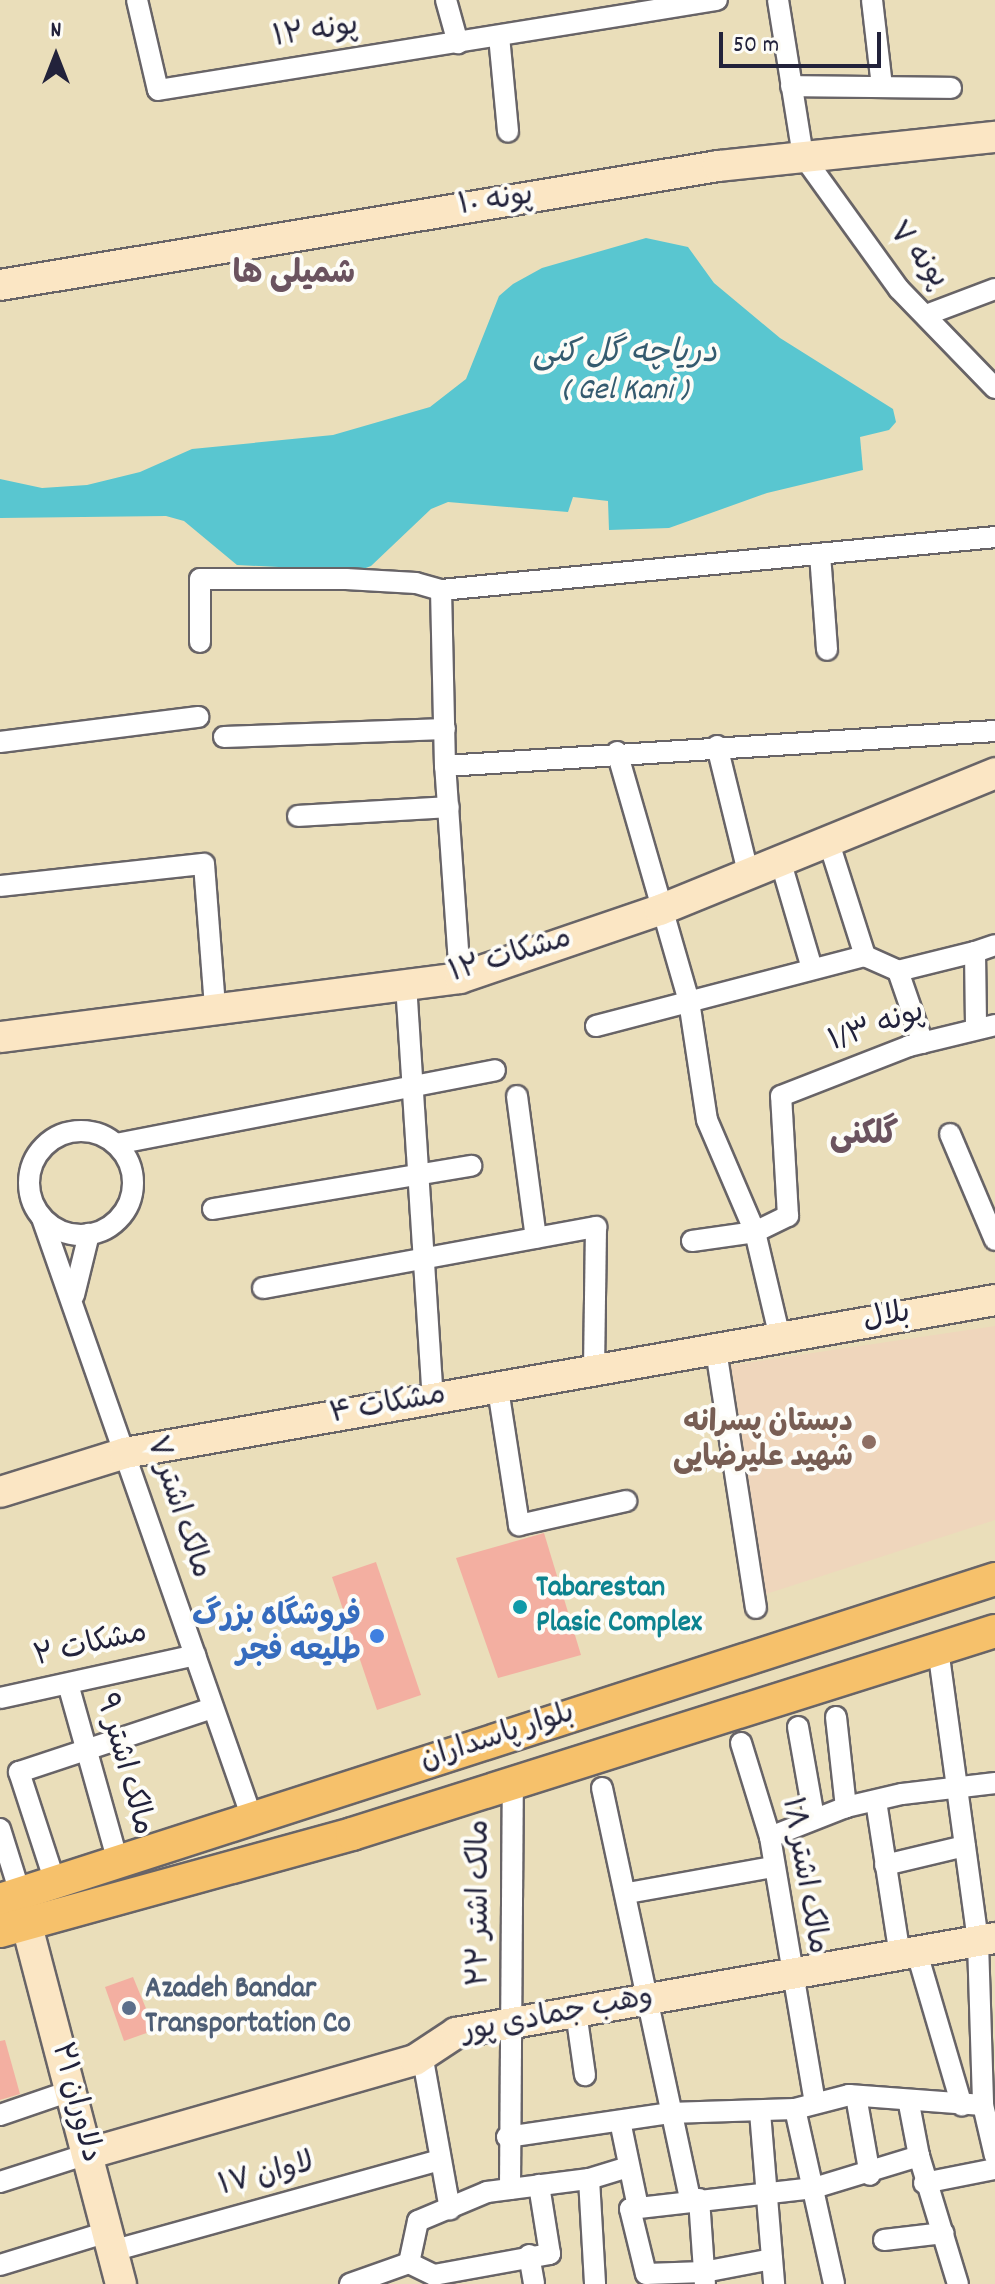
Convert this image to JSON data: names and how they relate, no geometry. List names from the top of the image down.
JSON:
{
  "streets": {
    "main road": ["بلوار پاسداران"],
    "street": [
      "پونه ۱۲",
      "پونه ۱۰",
      "پونه ۷",
      "مشکات ۱۲",
      "پونه ۱/۳",
      "بلال",
      "مشکات ۴",
      "مالک اشتر ۷",
      "مشکات ۲",
      "مالک اشتر ۹",
      "مالک اشتر ۱۸",
      "مالک اشتر ۲۲",
      "وهب جمادی پور",
      "دلاوران ۲۱",
      "لاوان ۱۷"
    ]
  },
  "crossings": [
    ["پونه ۱۰", "پونه ۷"],
    ["بلال", "مشکات ۴"],
    ["مشکات ۴", "مالک اشتر ۷"],
    ["مالک اشتر ۷", "مشکات ۲"],
    ["مالک اشتر ۷", "بلوار پاسداران"],
    ["مشکات ۲", "مالک اشتر ۹"],
    ["بلوار پاسداران", "مالک اشتر ۹"],
    ["بلوار پاسداران", "مالک اشتر ۲۲"],
    ["بلوار پاسداران", "دلاوران ۲۱"],
    ["مالک اشتر ۱۸", "وهب جمادی پور"],
    ["مالک اشتر ۲۲", "وهب جمادی پور"],
    ["وهب جمادی پور", "دلاوران ۲۱"],
    ["دلاوران ۲۱", "لاوان ۱۷"]
  ],
  "districts": ["شمیلی ها", "گلکنی"],
  "water": ["دریاچه گل کنی ( Gel Kani )"],
  "places": [
    "دبستان پسرانه شهید علیرضایی",
    "Tabarestan Plasic Complex",
    "فروشگاه بزرگ طلیعه فجر",
    "Azadeh Bandar Transportation Co"
  ],
  "scale_bar": "50 m",
  "north": "top"
}
